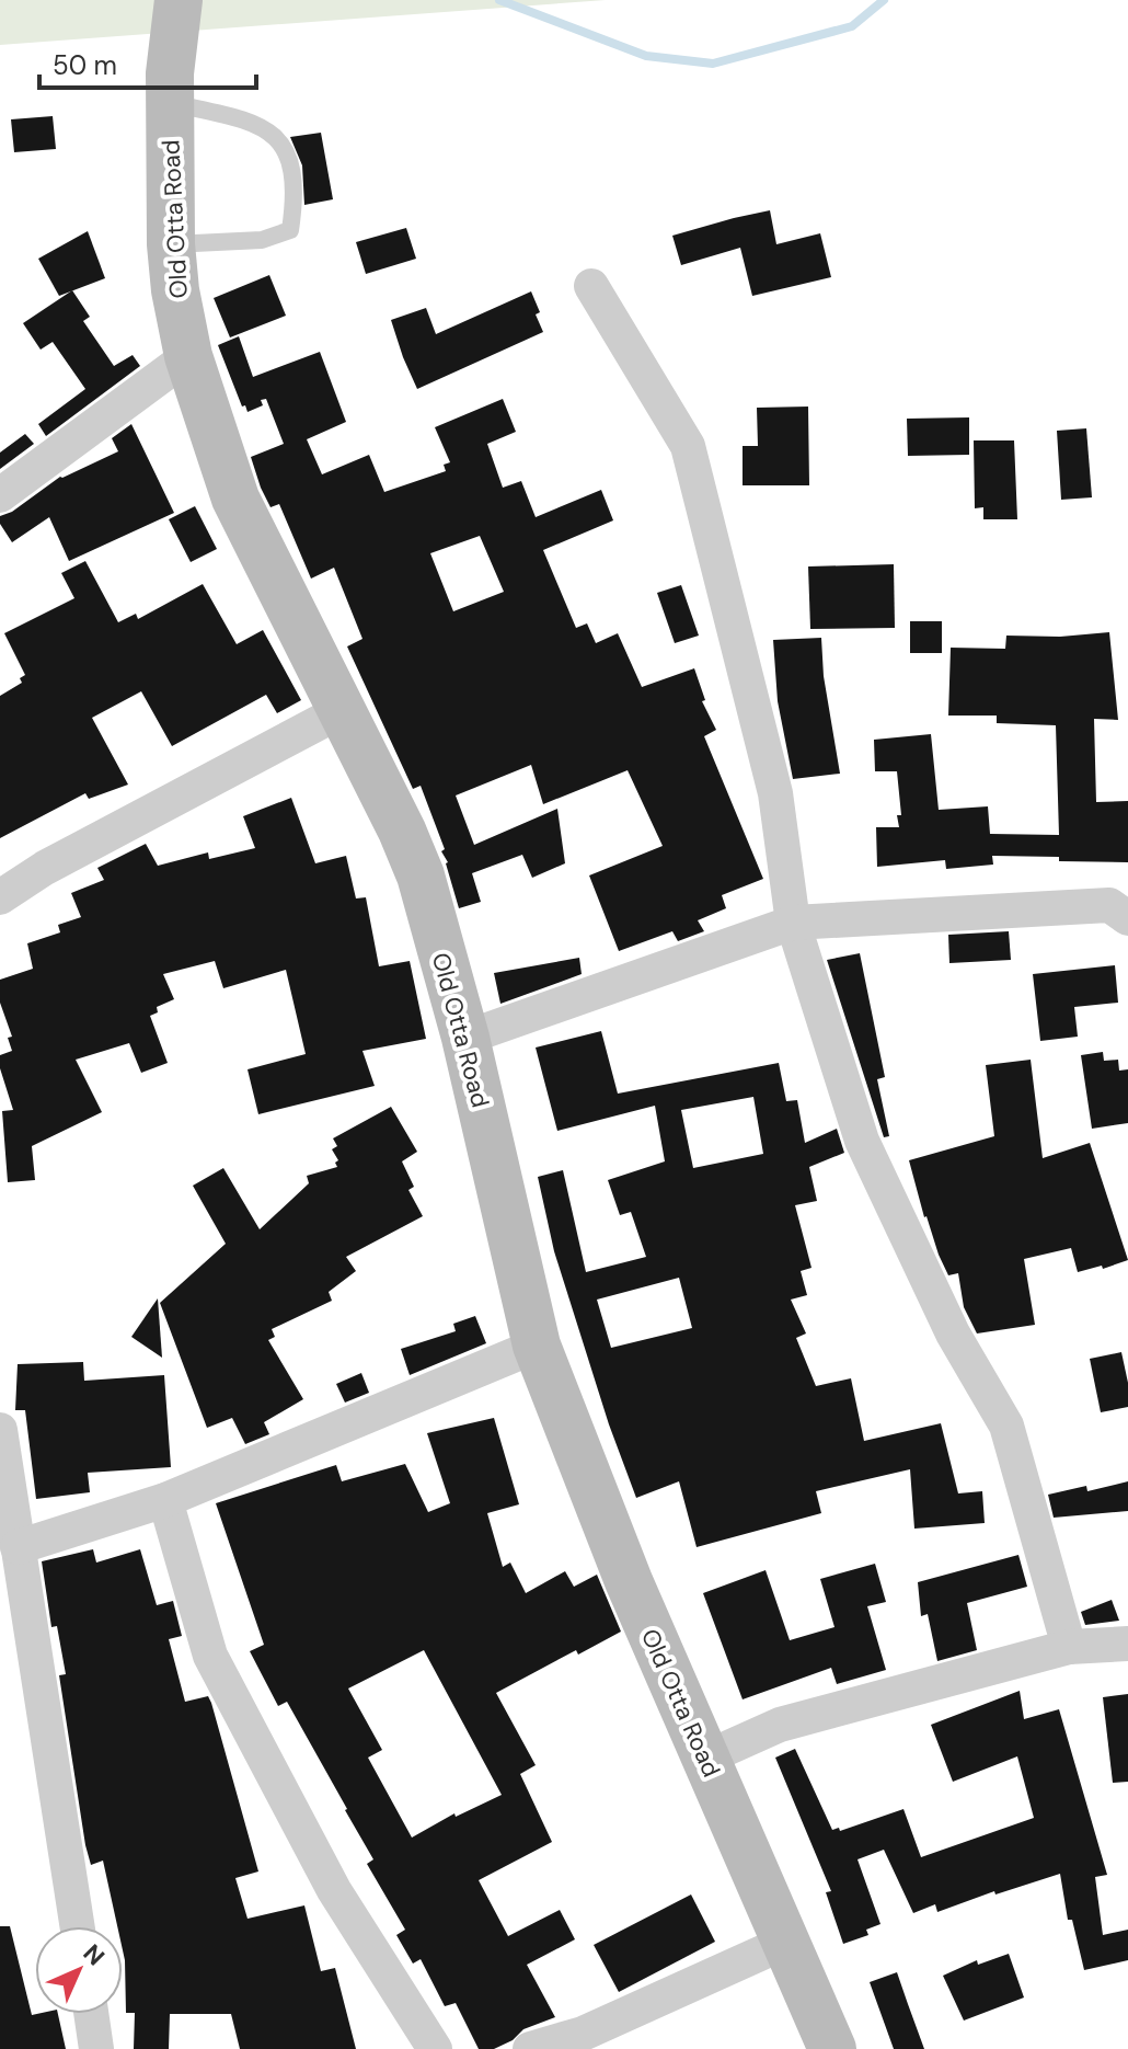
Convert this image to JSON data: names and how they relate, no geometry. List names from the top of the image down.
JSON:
{
  "streets": {
    "street": ["Old Otta Road"]
  },
  "scale_bar": "50 m",
  "north": "top right"
}
